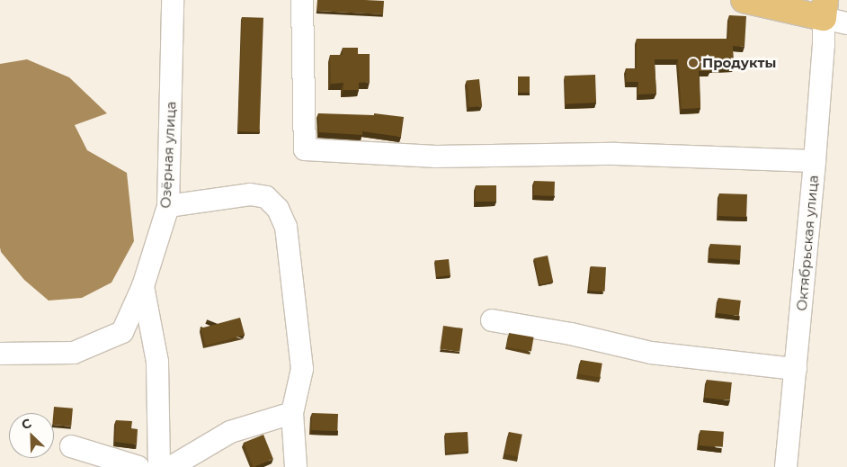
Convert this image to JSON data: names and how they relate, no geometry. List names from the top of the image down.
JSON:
{
  "streets": {
    "street": ["Озёрная улица", "Октябрьская улица"]
  },
  "places": ["Продукты"],
  "north": "top left"
}
